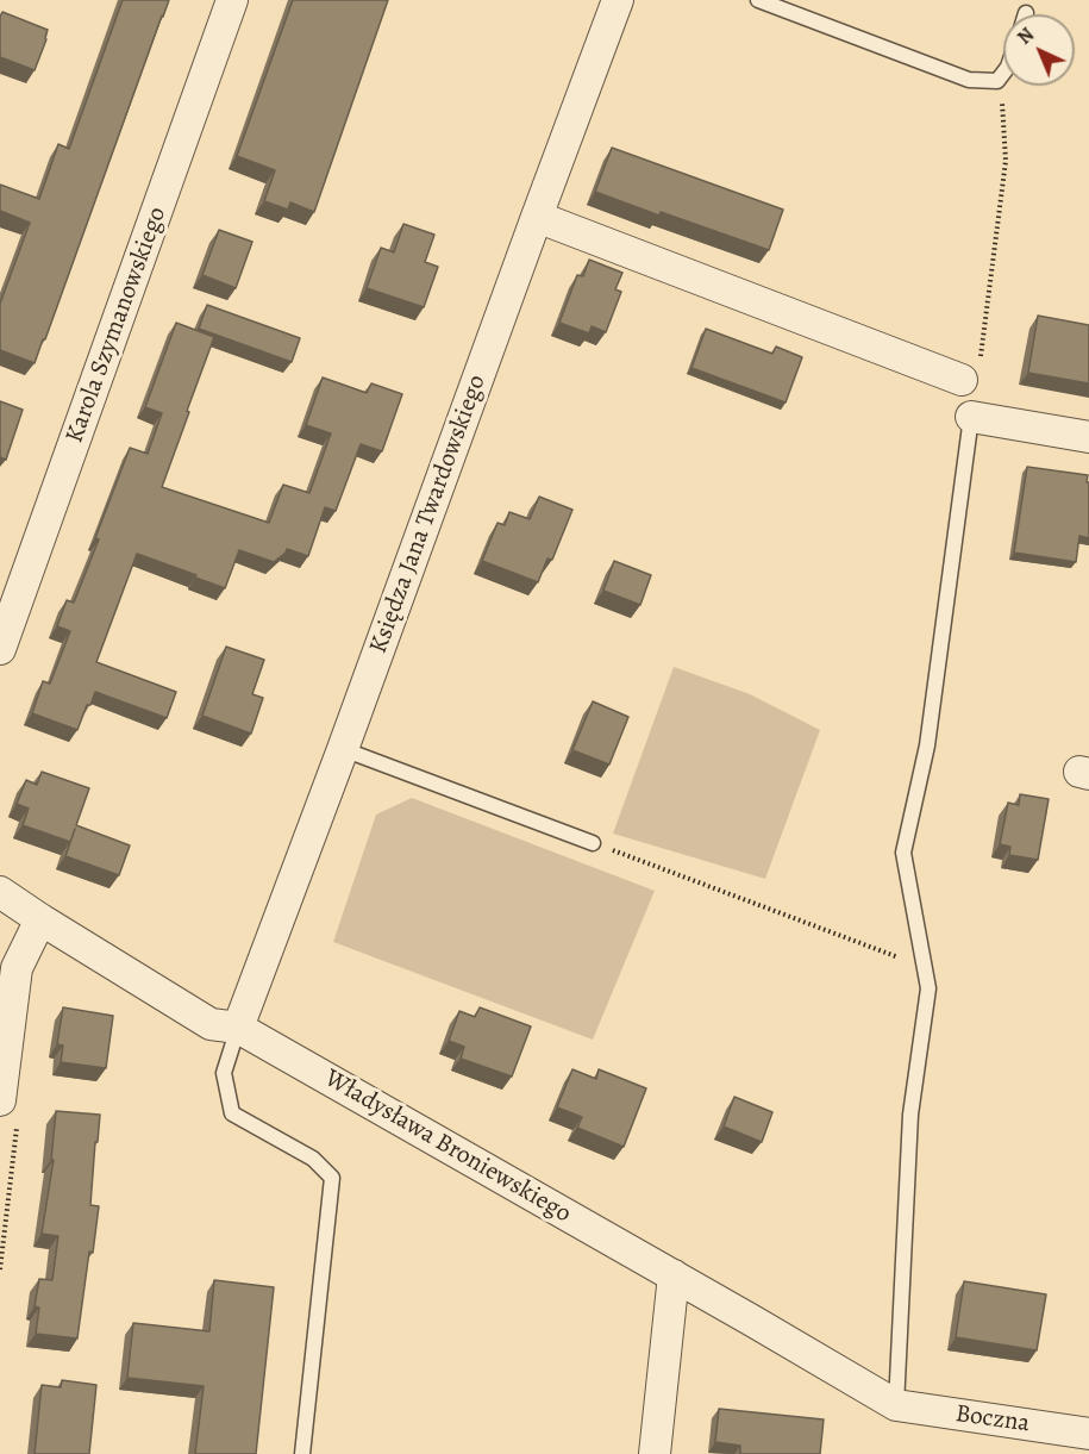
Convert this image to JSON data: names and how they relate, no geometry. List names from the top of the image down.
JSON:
{
  "streets": {
    "street": [
      "Karola Szymanowskiego",
      "Księdza Jana Twardowskiego",
      "Władysława Broniewskiego",
      "Boczna"
    ]
  },
  "crossings": [
    ["Księdza Jana Twardowskiego", "Władysława Broniewskiego"],
    ["Władysława Broniewskiego", "Boczna"]
  ],
  "north": "top left"
}
